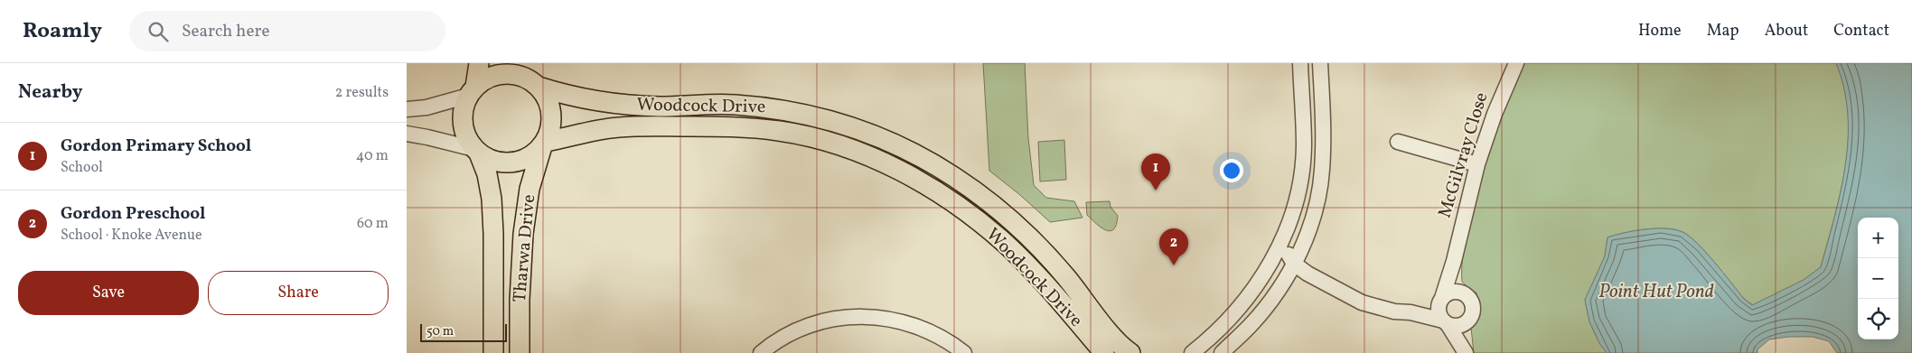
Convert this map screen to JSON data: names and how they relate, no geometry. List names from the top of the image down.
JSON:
{
  "streets": {
    "main road": ["Woodcock Drive", "Tharwa Drive"],
    "street": ["McGilvray Close"]
  },
  "crossings": [
    ["Woodcock Drive", "Tharwa Drive"]
  ],
  "water": ["Point Hut Pond"],
  "scale_bar": "50 m",
  "page": {
    "header": "Roamly",
    "search": "Search here",
    "nav": [
      "Home",
      "Map",
      "About",
      "Contact"
    ],
    "heading": ["Nearby", "2 results"],
    "list": [
      {
        "mark": "1",
        "name": "Gordon Primary School",
        "note": "School",
        "value": "40 m"
      },
      {
        "mark": "2",
        "name": "Gordon Preschool",
        "note": "School · Knoke Avenue",
        "value": "60 m"
      }
    ],
    "pins": ["1", "2"],
    "map_buttons": ["+", "−"],
    "buttons": ["Save", "Share"],
    "scale": "50 m"
  }
}
